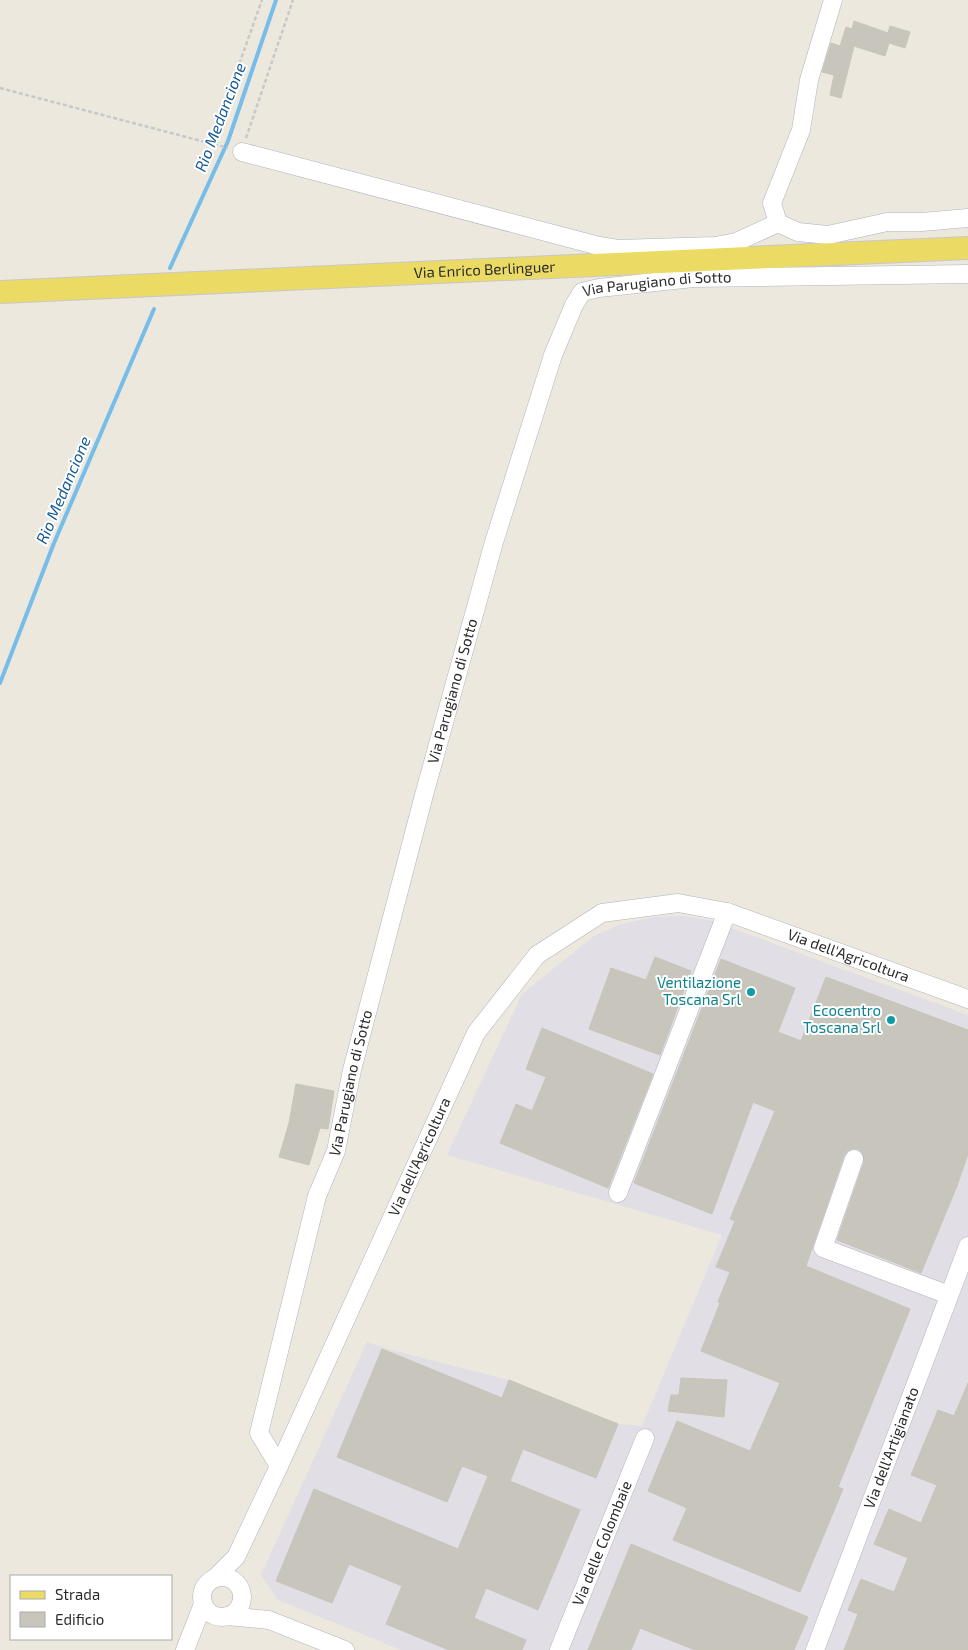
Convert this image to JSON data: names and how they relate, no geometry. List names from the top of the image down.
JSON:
{
  "streets": {
    "main road": ["Via Enrico Berlinguer"],
    "street": [
      "Via Parugiano di Sotto",
      "Via dell'Agricoltura",
      "Via dell'Artigianato",
      "Via delle Colombaie"
    ]
  },
  "crossings": [
    ["Via Parugiano di Sotto", "Via dell'Agricoltura"]
  ],
  "water": ["Rio Medancione"],
  "places": ["Ventilazione Toscana Srl", "Ecocentro Toscana Srl"],
  "legend": ["Strada", "Edificio"]
}
